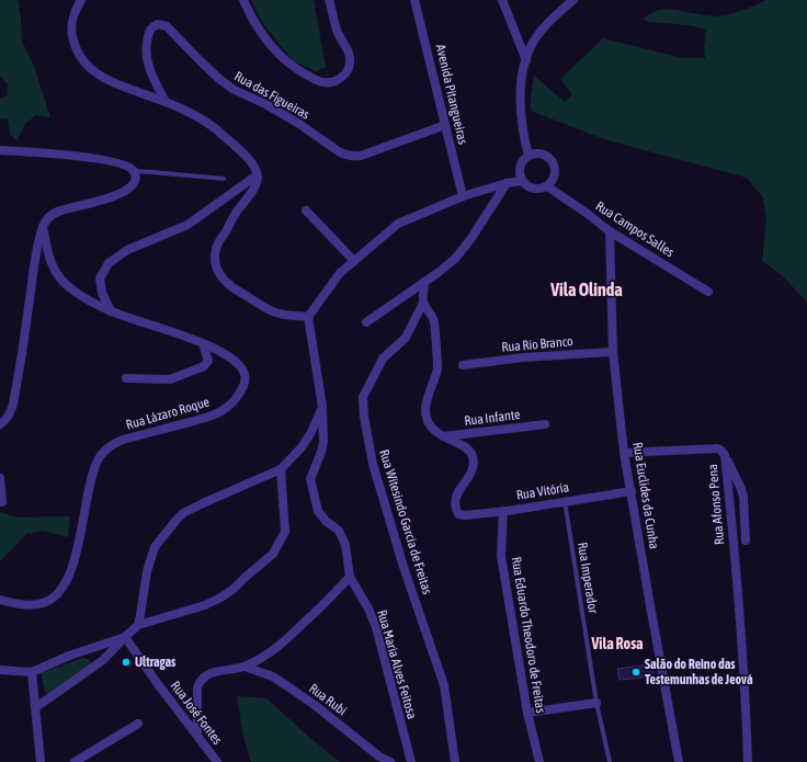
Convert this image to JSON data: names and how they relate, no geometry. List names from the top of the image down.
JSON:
{
  "streets": {
    "street": [
      "Avenida Pitangueiras",
      "Rua das Figueiras",
      "Rua Campos Salles",
      "Rua Rio Branco",
      "Rua Lázaro Roque",
      "Rua Infante",
      "Rua Vitória",
      "Rua Euclides da Cunha",
      "Rua Afonso Pena",
      "Rua Witesindo Garcia de Freitas",
      "Rua Eduardo Theodoro de Freitas",
      "Rua Maria Alves Feitosa",
      "Rua Rubi",
      "Rua José Fontes"
    ],
    "lane": ["Rua Imperador"]
  },
  "crossings": [
    ["Avenida Pitangueiras", "Rua das Figueiras"],
    ["Rua Campos Salles", "Rua Euclides da Cunha"],
    ["Rua Rio Branco", "Rua Euclides da Cunha"],
    ["Rua Infante", "Rua Vitória"],
    ["Rua Vitória", "Rua Euclides da Cunha"],
    ["Rua Vitória", "Rua Imperador"],
    ["Rua Vitória", "Rua Eduardo Theodoro de Freitas"],
    ["Rua Euclides da Cunha", "Rua Afonso Pena"]
  ],
  "districts": ["Vila Olinda", "Vila Rosa"],
  "places": ["Ultragas", "Salão do Reino das Testemunhas de Jeová"]
}
